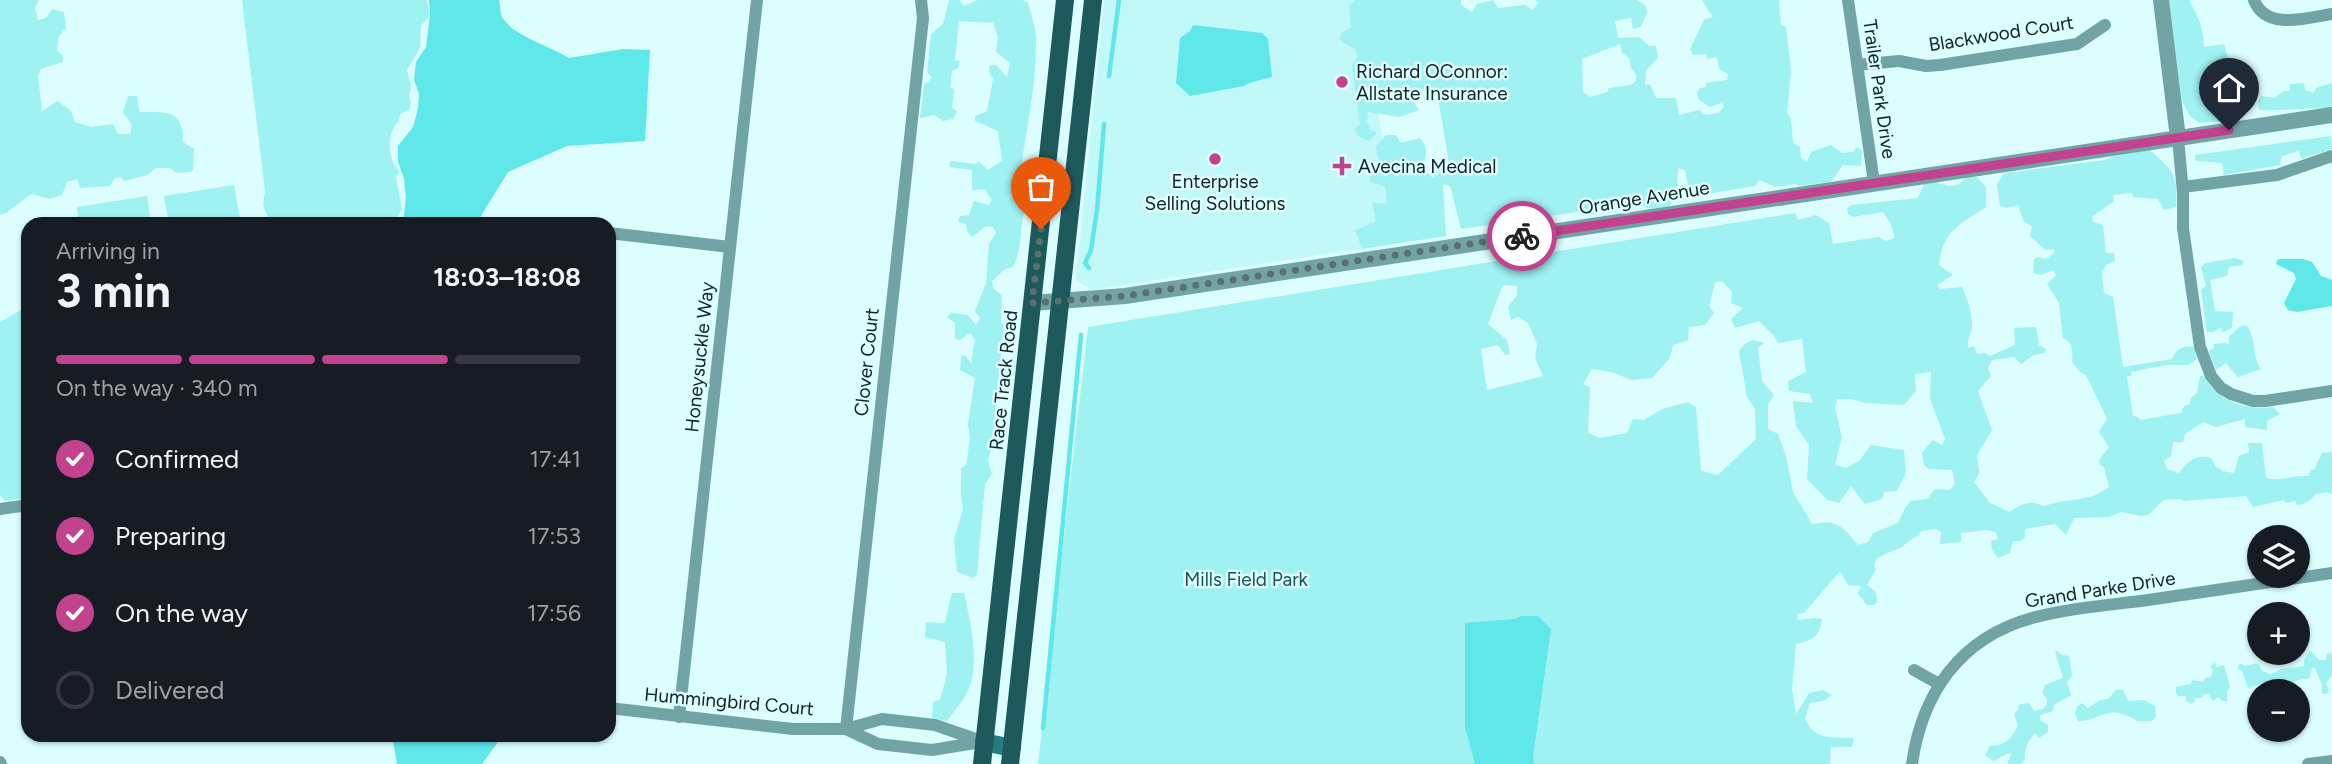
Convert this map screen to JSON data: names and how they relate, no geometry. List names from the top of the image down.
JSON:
{
  "streets": {
    "main road": ["Race Track Road"],
    "street": [
      "Blackwood Court",
      "Trailer Park Drive",
      "Orange Avenue",
      "Honeysuckle Way",
      "Clover Court",
      "Grand Parke Drive",
      "Hummingbird Court"
    ]
  },
  "crossings": [
    ["Blackwood Court", "Trailer Park Drive"],
    ["Trailer Park Drive", "Orange Avenue"],
    ["Orange Avenue", "Race Track Road"],
    ["Honeysuckle Way", "Hummingbird Court"],
    ["Clover Court", "Hummingbird Court"],
    ["Race Track Road", "Hummingbird Court"]
  ],
  "parks": ["Mills Field Park"],
  "places": {
    "other": ["Richard OConnor: Allstate Insurance", "Enterprise Selling Solutions"],
    "health": ["Avecina Medical"]
  },
  "page": {
    "heading": ["3 min", "Arriving in", "18:03–18:08"],
    "bar": "On the way · 340 m",
    "list": [
      ["Confirmed", "17:41"],
      ["Preparing", "17:53"],
      ["On the way", "17:56"],
      "Delivered"
    ],
    "map_buttons": ["+", "−"]
  }
}
